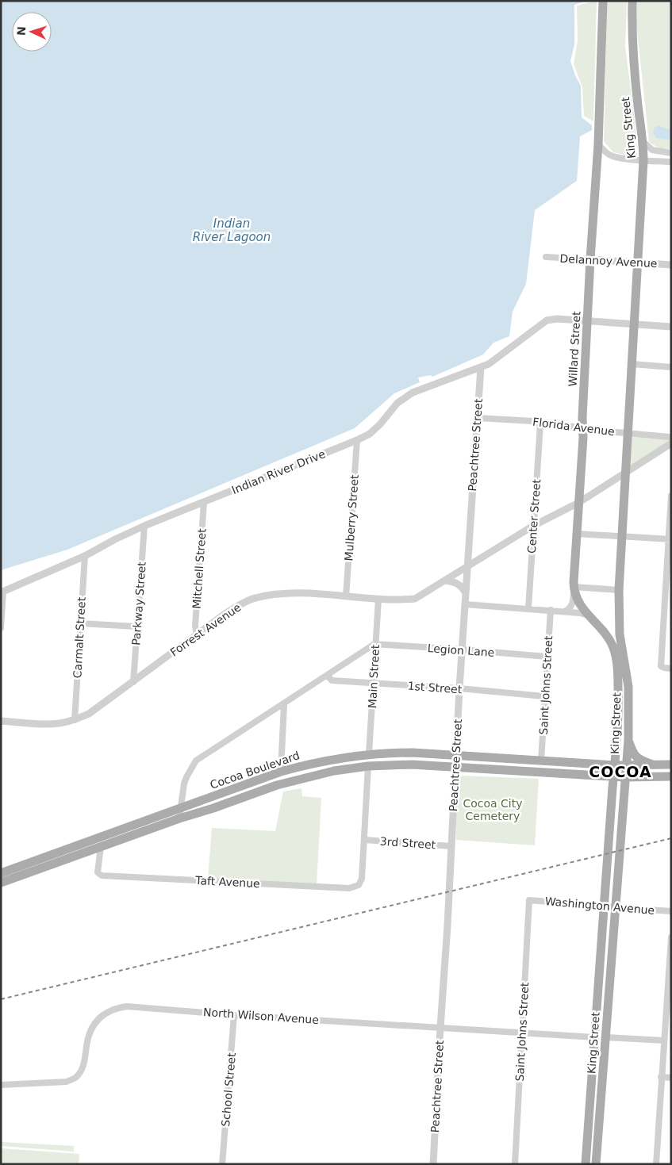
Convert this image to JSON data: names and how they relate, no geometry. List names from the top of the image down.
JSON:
{
  "streets": {
    "main road": ["King Street", "Willard Street", "Cocoa Boulevard"],
    "street": [
      "Delannoy Avenue",
      "Florida Avenue",
      "Peachtree Street",
      "Indian River Drive",
      "Center Street",
      "Mulberry Street",
      "Mitchell Street",
      "Parkway Street",
      "Forrest Avenue",
      "Carmalt Street",
      "Legion Lane",
      "Main Street",
      "Saint Johns Street",
      "1st Street",
      "3rd Street",
      "Taft Avenue",
      "Washington Avenue",
      "North Wilson Avenue",
      "School Street"
    ]
  },
  "crossings": [
    ["King Street", "Delannoy Avenue"],
    ["King Street", "Willard Street"],
    ["King Street", "Florida Avenue"],
    ["King Street", "Indian River Drive"],
    ["King Street", "Forrest Avenue"],
    ["King Street", "Cocoa Boulevard"],
    ["King Street", "Washington Avenue"],
    ["King Street", "North Wilson Avenue"],
    ["Delannoy Avenue", "Willard Street"],
    ["Willard Street", "Florida Avenue"],
    ["Willard Street", "Indian River Drive"],
    ["Willard Street", "Forrest Avenue"],
    ["Florida Avenue", "Peachtree Street"],
    ["Florida Avenue", "Center Street"],
    ["Florida Avenue", "Forrest Avenue"],
    ["Peachtree Street", "Indian River Drive"],
    ["Peachtree Street", "Forrest Avenue"],
    ["Peachtree Street", "Legion Lane"],
    ["Peachtree Street", "1st Street"],
    ["Peachtree Street", "Cocoa Boulevard"],
    ["Peachtree Street", "3rd Street"],
    ["Peachtree Street", "North Wilson Avenue"],
    ["Indian River Drive", "Mulberry Street"],
    ["Indian River Drive", "Mitchell Street"],
    ["Indian River Drive", "Parkway Street"],
    ["Indian River Drive", "Carmalt Street"],
    ["Center Street", "Forrest Avenue"],
    ["Mulberry Street", "Forrest Avenue"],
    ["Mitchell Street", "Forrest Avenue"],
    ["Parkway Street", "Forrest Avenue"],
    ["Forrest Avenue", "Carmalt Street"],
    ["Forrest Avenue", "Main Street"],
    ["Legion Lane", "Main Street"],
    ["Legion Lane", "Saint Johns Street"],
    ["Main Street", "1st Street"],
    ["Main Street", "Cocoa Boulevard"],
    ["Saint Johns Street", "1st Street"],
    ["Saint Johns Street", "Cocoa Boulevard"],
    ["Saint Johns Street", "Washington Avenue"],
    ["Saint Johns Street", "North Wilson Avenue"],
    ["Cocoa Boulevard", "Taft Avenue"],
    ["3rd Street", "Taft Avenue"],
    ["North Wilson Avenue", "School Street"]
  ],
  "districts": ["COCOA"],
  "water": ["Indian River Lagoon"],
  "parks": ["Cocoa City Cemetery"],
  "north": "left"
}
